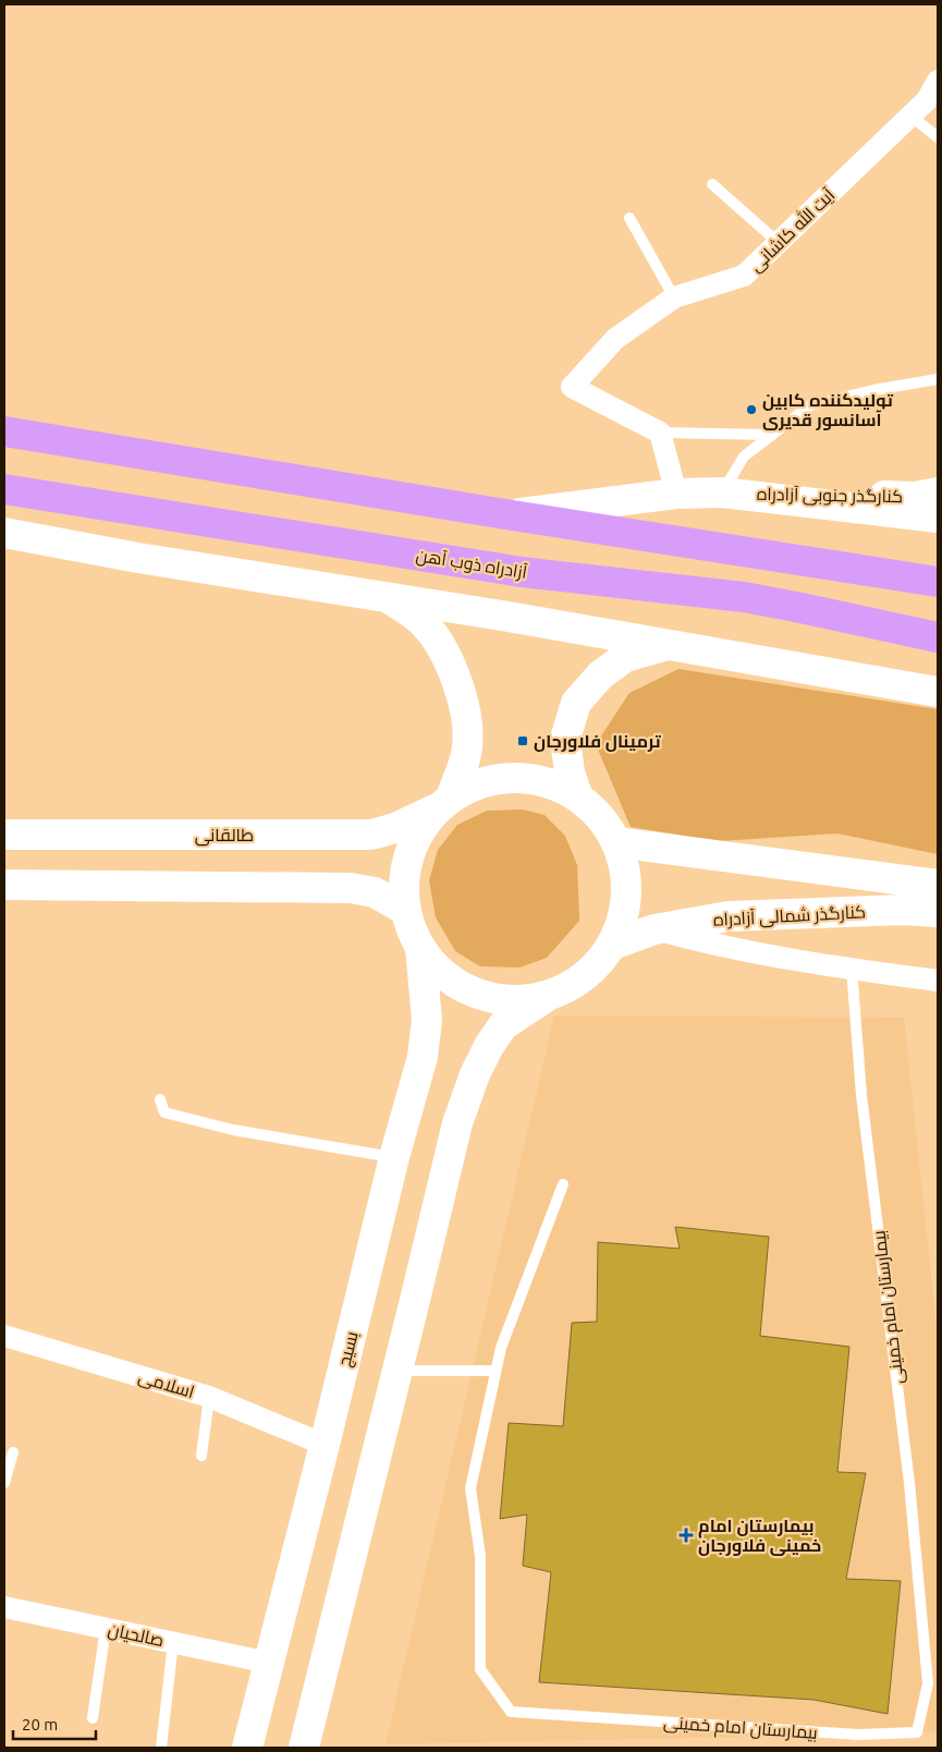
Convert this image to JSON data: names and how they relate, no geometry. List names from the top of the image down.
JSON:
{
  "streets": {
    "highway": ["آزادراه ذوب آهن"],
    "main road": [
      "کنارگذر جنوبی آزادراه",
      "طالقانی",
      "کنارگذر شمالی آزادراه",
      "بسیج"
    ],
    "street": ["آیت الله کاشانی", "اسلامی", "صالحیان"],
    "lane": ["بیمارستان امام خمینی"]
  },
  "crossings": [
    ["بسیج", "اسلامی"],
    ["بسیج", "صالحیان"]
  ],
  "places": {
    "other": ["تولیدکننده کابین آسانسور قدیری"],
    "transit": ["ترمینال فلاورجان"],
    "health": ["بیمارستان امام خمینی فلاورجان"]
  },
  "scale_bar": "20 m"
}
